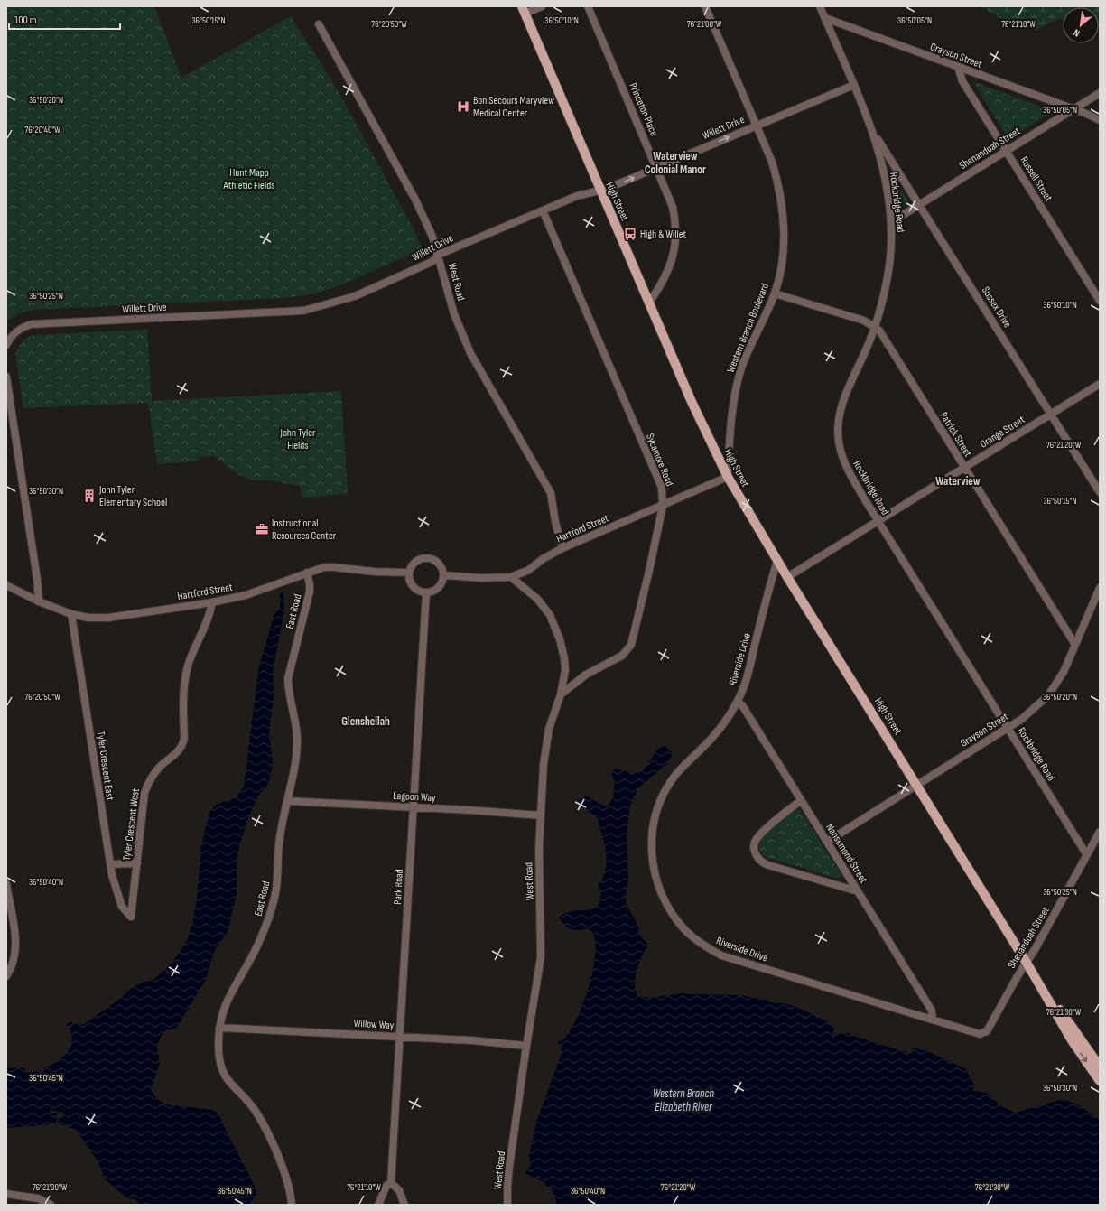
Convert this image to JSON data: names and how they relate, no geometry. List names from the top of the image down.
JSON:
{
  "streets": {
    "main road": ["High Street"],
    "street": [
      "Grayson Street",
      "Princeton Place",
      "Willett Drive",
      "Shenandoah Street",
      "Russell Street",
      "Rockbridge Road",
      "West Road",
      "Sussex Drive",
      "Western Branch Boulevard",
      "Orange Street",
      "Patrick Street",
      "Sycamore Road",
      "Hartford Street",
      "East Road",
      "Riverside Drive",
      "Tyler Crescent East",
      "Lagoon Way",
      "Tyler Crescent West",
      "Nansemond Street",
      "Park Road",
      "Willow Way"
    ]
  },
  "crossings": [
    ["Grayson Street", "Shenandoah Street"],
    ["Grayson Street", "Russell Street"],
    ["Grayson Street", "High Street"],
    ["Grayson Street", "Rockbridge Road"],
    ["Grayson Street", "Patrick Street"],
    ["Grayson Street", "Nansemond Street"],
    ["Princeton Place", "Willett Drive"],
    ["Princeton Place", "High Street"],
    ["Willett Drive", "High Street"],
    ["Willett Drive", "Rockbridge Road"],
    ["Willett Drive", "West Road"],
    ["Willett Drive", "Western Branch Boulevard"],
    ["Willett Drive", "Sycamore Road"],
    ["Shenandoah Street", "Russell Street"],
    ["Shenandoah Street", "High Street"],
    ["Shenandoah Street", "Rockbridge Road"],
    ["Shenandoah Street", "Sussex Drive"],
    ["Shenandoah Street", "Riverside Drive"],
    ["High Street", "Western Branch Boulevard"],
    ["High Street", "Orange Street"],
    ["High Street", "Hartford Street"],
    ["High Street", "Riverside Drive"],
    ["Rockbridge Road", "Sussex Drive"],
    ["Rockbridge Road", "Orange Street"],
    ["Rockbridge Road", "Patrick Street"],
    ["West Road", "Sycamore Road"],
    ["West Road", "Hartford Street"],
    ["West Road", "Lagoon Way"],
    ["West Road", "Willow Way"],
    ["Sussex Drive", "Orange Street"],
    ["Western Branch Boulevard", "Patrick Street"],
    ["Western Branch Boulevard", "Hartford Street"],
    ["Orange Street", "Patrick Street"],
    ["Sycamore Road", "Hartford Street"],
    ["Hartford Street", "East Road"],
    ["Hartford Street", "Tyler Crescent East"],
    ["Hartford Street", "Tyler Crescent West"],
    ["Hartford Street", "Park Road"],
    ["East Road", "Lagoon Way"],
    ["East Road", "Willow Way"],
    ["Riverside Drive", "Nansemond Street"],
    ["Tyler Crescent East", "Tyler Crescent West"],
    ["Lagoon Way", "Park Road"],
    ["Park Road", "Willow Way"]
  ],
  "districts": ["Waterview Colonial Manor", "Waterview", "Glenshellah"],
  "water": ["Western Branch Elizabeth River"],
  "parks": ["Hunt Mapp Athletic Fields", "John Tyler Fields"],
  "places": {
    "hospital": ["Bon Secours Maryview Medical Center"],
    "bus stop": ["High & Willet"],
    "building": ["John Tyler Elementary School"],
    "office": ["Instructional Resources Center"]
  },
  "scale_bar": "100 m",
  "north": "bottom left",
  "coordinates": [
    "36°50'15\"N",
    "36°50'10\"N",
    "36°50'05\"N",
    "76°20'50\"W",
    "76°21'00\"W",
    "76°21'10\"W",
    "36°50'20\"N",
    "76°20'40\"W",
    "36°50'25\"N",
    "76°21'20\"W",
    "36°50'30\"N",
    "36°50'40\"N",
    "76°21'30\"W",
    "36°50'45\"N"
  ]
}
